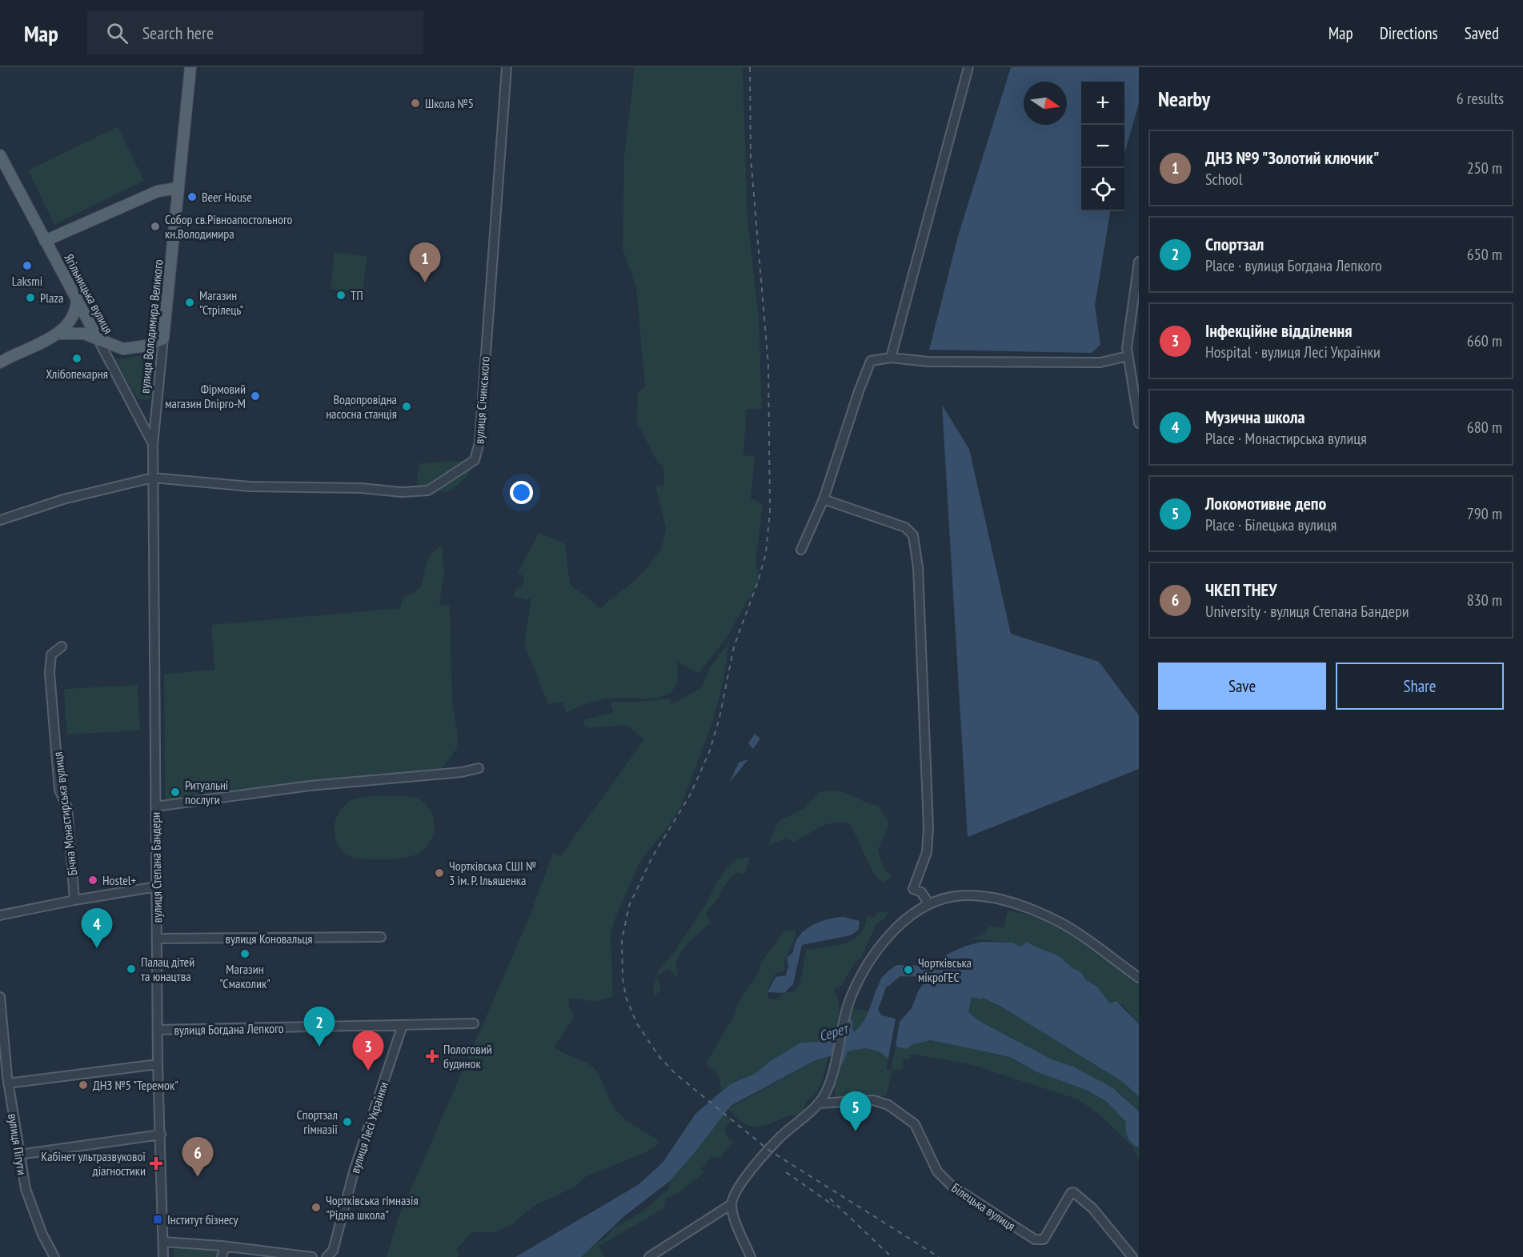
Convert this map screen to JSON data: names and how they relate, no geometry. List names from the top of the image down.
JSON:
{
  "streets": {
    "main road": ["Ягільницька вулиця", "вулиця Володимира Великого"],
    "street": [
      "вулиця Січинського",
      "Бічна Монастирська вулиця",
      "вулиця Степана Бандери",
      "вулиця Коновальця",
      "вулиця Богдана Лепкого",
      "вулиця Лесі Українки",
      "вулиця Пігути",
      "Білецька вулиця"
    ]
  },
  "crossings": [
    ["Ягільницька вулиця", "вулиця Володимира Великого"],
    ["Ягільницька вулиця", "вулиця Степана Бандери"],
    ["вулиця Володимира Великого", "вулиця Степана Бандери"],
    ["вулиця Січинського", "вулиця Степана Бандери"],
    ["вулиця Степана Бандери", "вулиця Коновальця"],
    ["вулиця Степана Бандери", "вулиця Богдана Лепкого"],
    ["вулиця Богдана Лепкого", "вулиця Лесі Українки"]
  ],
  "water": ["Серет"],
  "places": {
    "other": [
      "Школа №5",
      "Beer House",
      "Собор св.Рівноапостольного кн.Володимира",
      "Laksmi",
      "ТП",
      "Plaza",
      "Магазин \"Стрілець\"",
      "Хлібопекарня",
      "Фірмовий магазин Dnipro-M",
      "Водопровідна насосна станція",
      "Ритуальні послуги",
      "Чортківська СШІ № 3 ім. Р. Ільяшенка",
      "Hostel+",
      "Магазин \"Смаколик\"",
      "Палац дітей та юнацтва",
      "Чортківська мікроГЕС",
      "ДНЗ №5 \"Теремок\"",
      "Спортзал гімназії",
      "Чортківська гімназія \"Рідна школа\""
    ],
    "health": ["Пологовий будинок", "Кабінет ультразвукової діагностики"],
    "transit": ["Інститут бізнесу"]
  },
  "north": "right",
  "page": {
    "header": "Map",
    "search": "Search here",
    "nav": ["Map", "Directions", "Saved"],
    "heading": ["Nearby", "6 results"],
    "map_buttons": ["+", "−"],
    "list": [
      {
        "mark": "1",
        "name": "ДНЗ №9 \"Золотий ключик\"",
        "note": "School",
        "value": "250 m"
      },
      {
        "mark": "2",
        "name": "Спортзал",
        "note": "Place · вулиця Богдана Лепкого",
        "value": "650 m"
      },
      {
        "mark": "3",
        "name": "Інфекційне відділення",
        "note": "Hospital · вулиця Лесі Українки",
        "value": "660 m"
      },
      {
        "mark": "4",
        "name": "Музична школа",
        "note": "Place · Монастирська вулиця",
        "value": "680 m"
      },
      {
        "mark": "5",
        "name": "Локомотивне депо",
        "note": "Place · Білецька вулиця",
        "value": "790 m"
      },
      {
        "mark": "6",
        "name": "ЧКЕП ТНЕУ",
        "note": "University · вулиця Степана Бандери",
        "value": "830 m"
      }
    ],
    "pins": [
      "1",
      "4",
      "2",
      "3",
      "5",
      "6"
    ],
    "buttons": ["Save", "Share"]
  }
}
